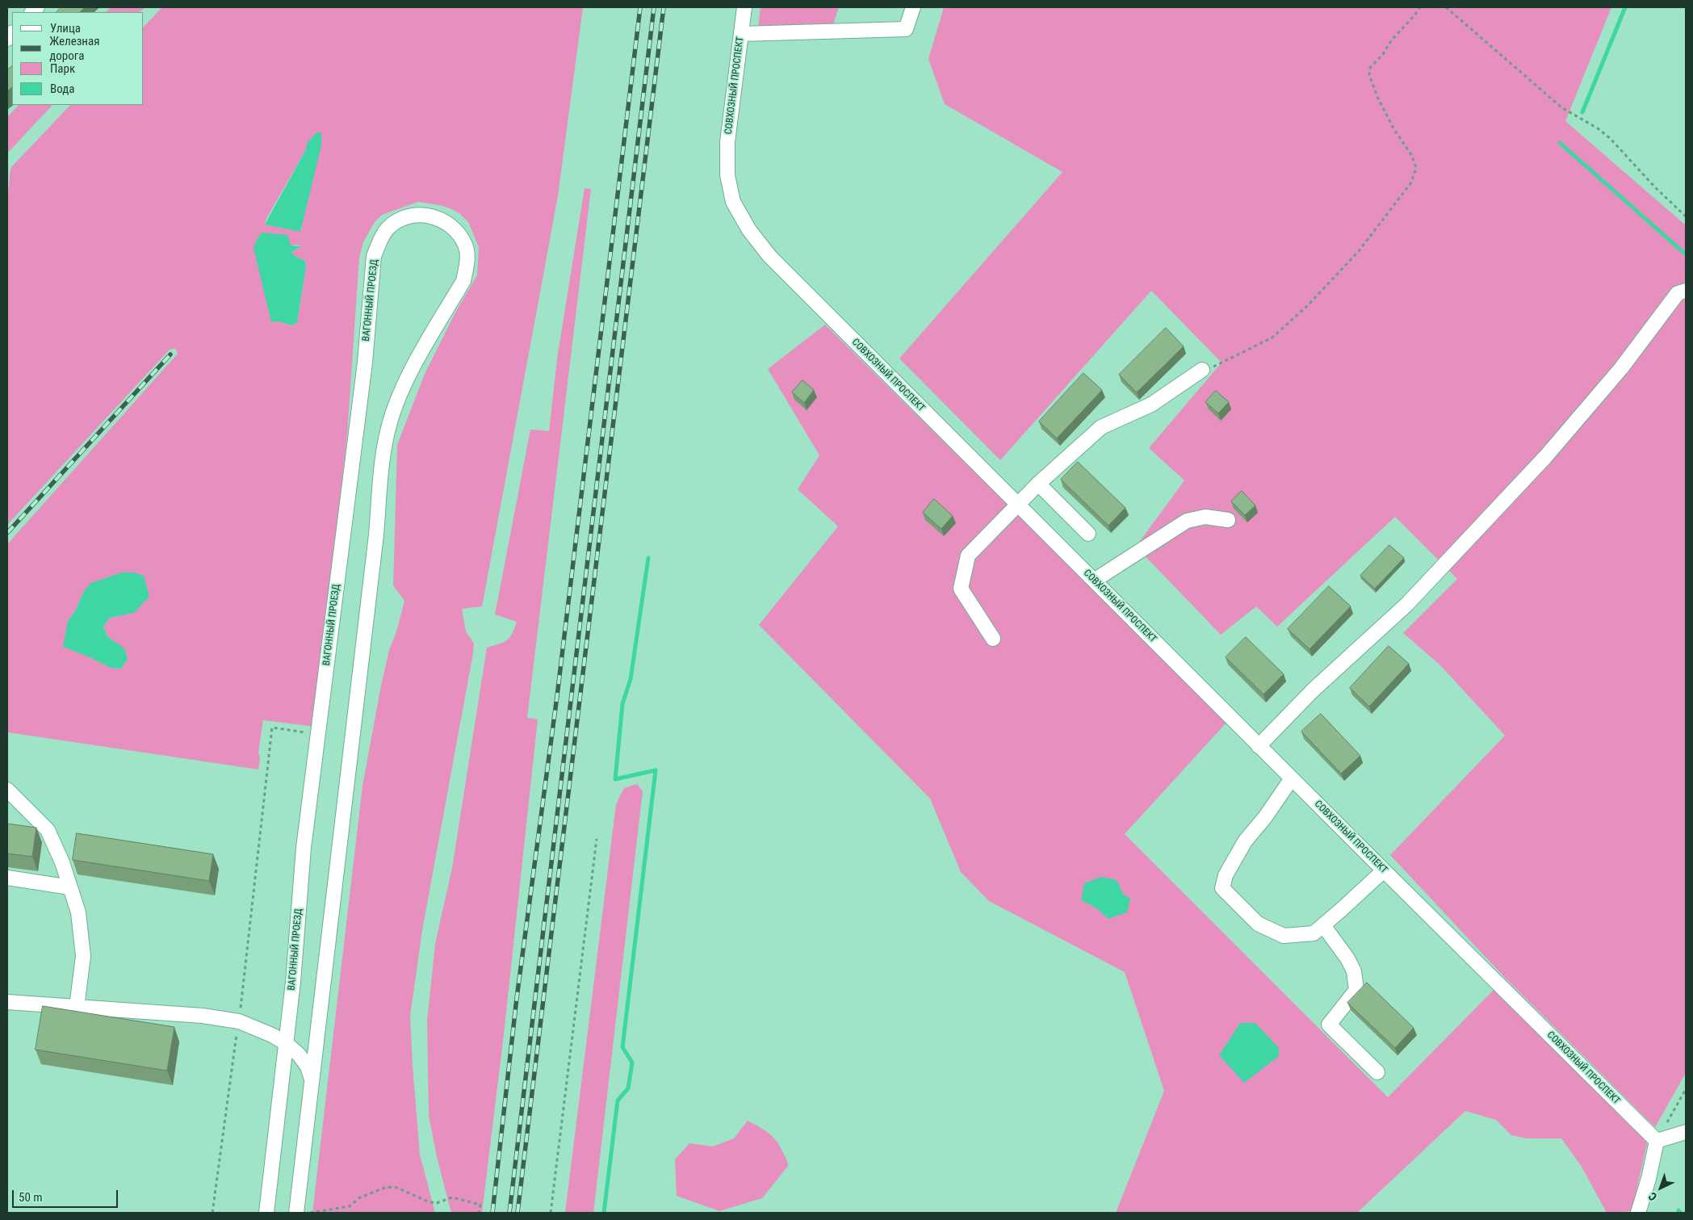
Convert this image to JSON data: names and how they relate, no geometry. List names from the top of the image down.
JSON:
{
  "streets": {
    "street": ["СОВХОЗНЫЙ ПРОСПЕКТ", "ВАГОННЫЙ ПРОЕЗД"]
  },
  "legend": [
    "Улица",
    "Железная дорога",
    "Парк",
    "Вода"
  ],
  "scale_bar": "50 m",
  "north": "bottom left"
}
